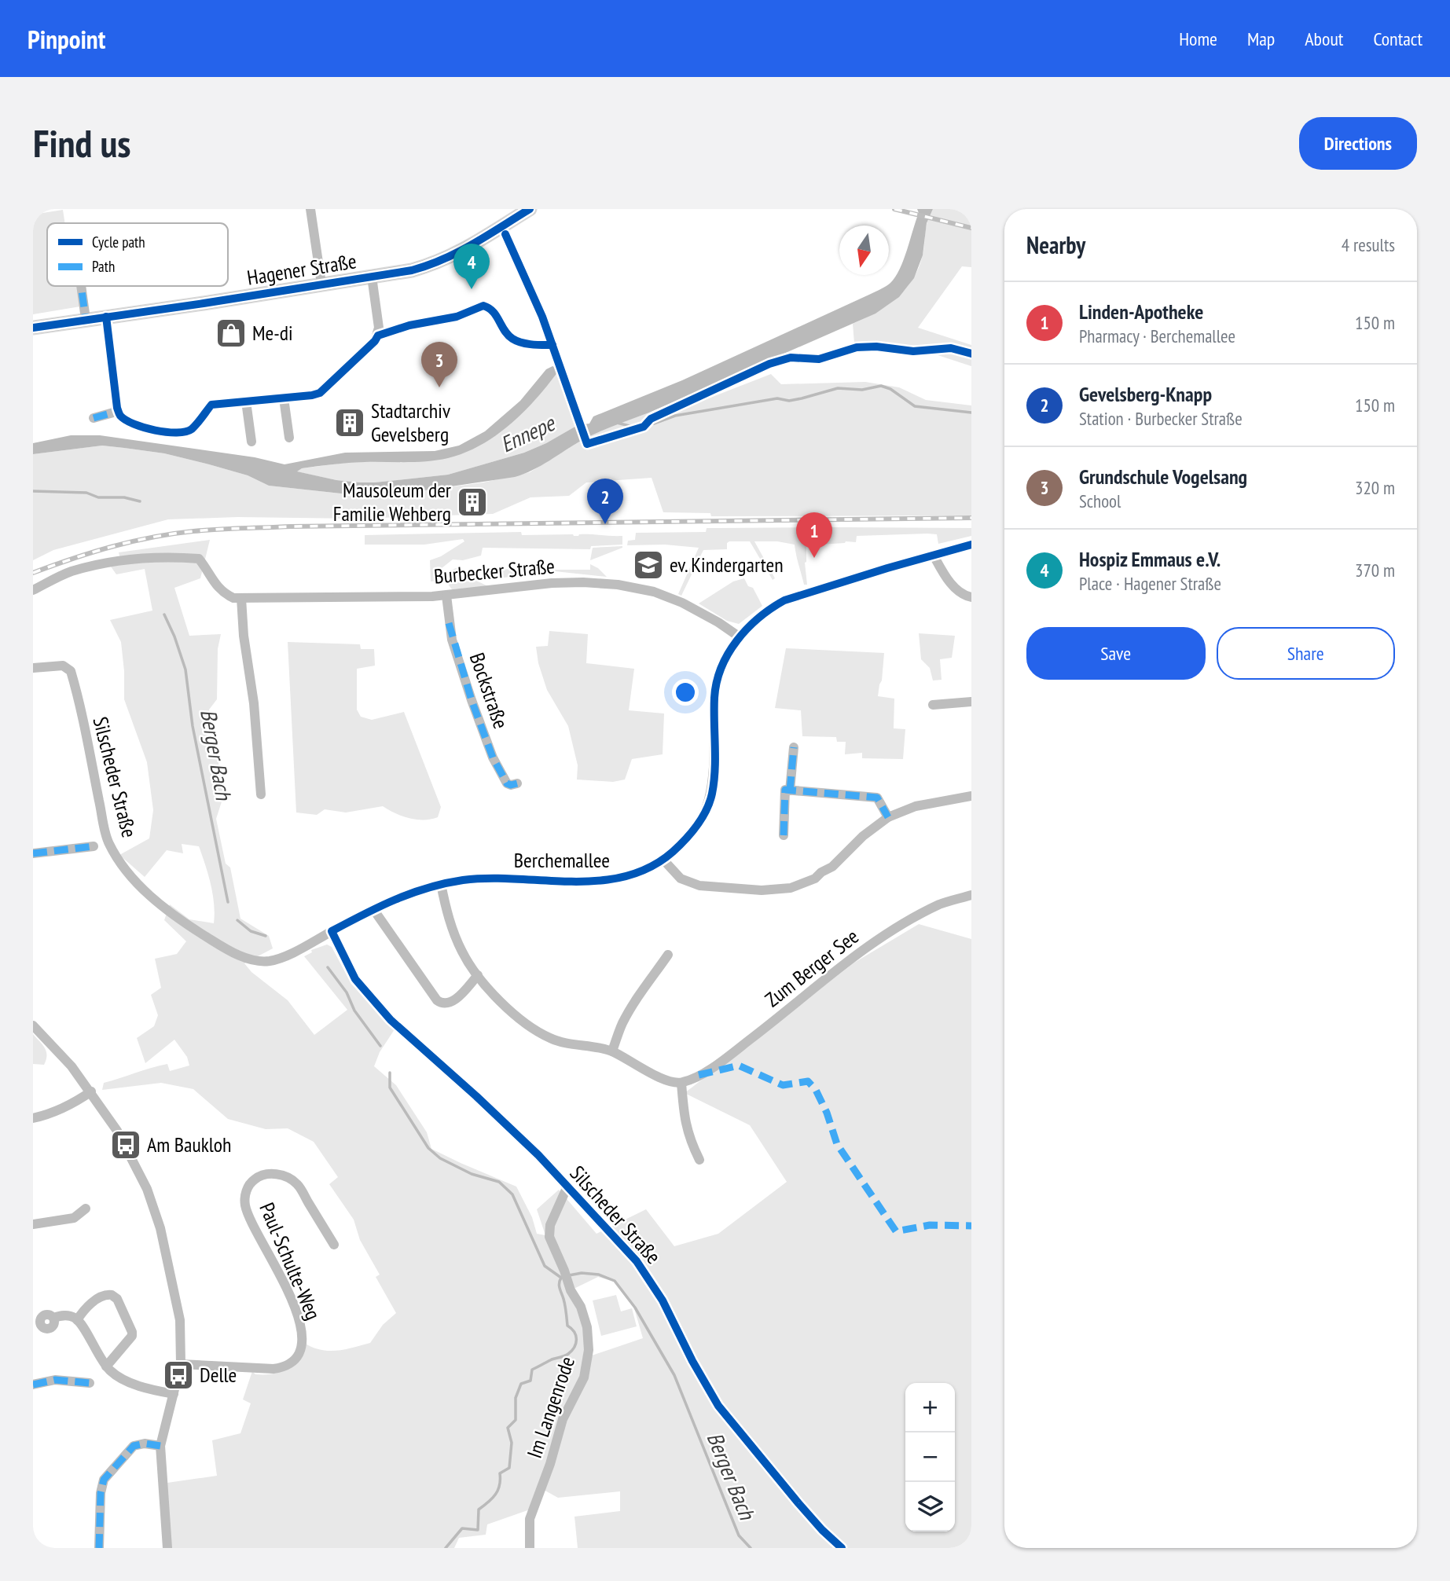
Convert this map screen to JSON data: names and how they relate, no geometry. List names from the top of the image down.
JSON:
{
  "streets": {
    "main road": ["Hagener Straße"],
    "street": [
      "Burbecker Straße",
      "Bockstraße",
      "Silscheder Straße",
      "Berchemallee",
      "Zum Berger See",
      "Paul-Schulte-Weg",
      "Im Langenrode"
    ]
  },
  "crossings": [
    ["Burbecker Straße", "Bockstraße"],
    ["Burbecker Straße", "Berchemallee"],
    ["Silscheder Straße", "Berchemallee"],
    ["Silscheder Straße", "Im Langenrode"]
  ],
  "water": ["Ennepe", "Berger Bach"],
  "places": {
    "shop": ["Me-di"],
    "building": ["Stadtarchiv Gevelsberg", "Mausoleum der Familie Wehberg"],
    "school or university": ["ev. Kindergarten"],
    "bus stop": ["Am Baukloh", "Delle"]
  },
  "legend": ["Cycle path", "Path"],
  "north": "bottom",
  "page": {
    "header": "Pinpoint",
    "nav": [
      "Home",
      "Map",
      "About",
      "Contact"
    ],
    "buttons": [
      "Directions",
      ["Save", "Share"]
    ],
    "title": "Find us",
    "heading": ["Nearby", "4 results"],
    "pins": [
      "4",
      "3",
      "2",
      "1"
    ],
    "list": [
      {
        "mark": "1",
        "name": "Linden-Apotheke",
        "note": "Pharmacy · Berchemallee",
        "value": "150 m"
      },
      {
        "mark": "2",
        "name": "Gevelsberg-Knapp",
        "note": "Station · Burbecker Straße",
        "value": "150 m"
      },
      {
        "mark": "3",
        "name": "Grundschule Vogelsang",
        "note": "School",
        "value": "320 m"
      },
      {
        "mark": "4",
        "name": "Hospiz Emmaus e.V.",
        "note": "Place · Hagener Straße",
        "value": "370 m"
      }
    ],
    "map_buttons": ["+", "−"]
  }
}
